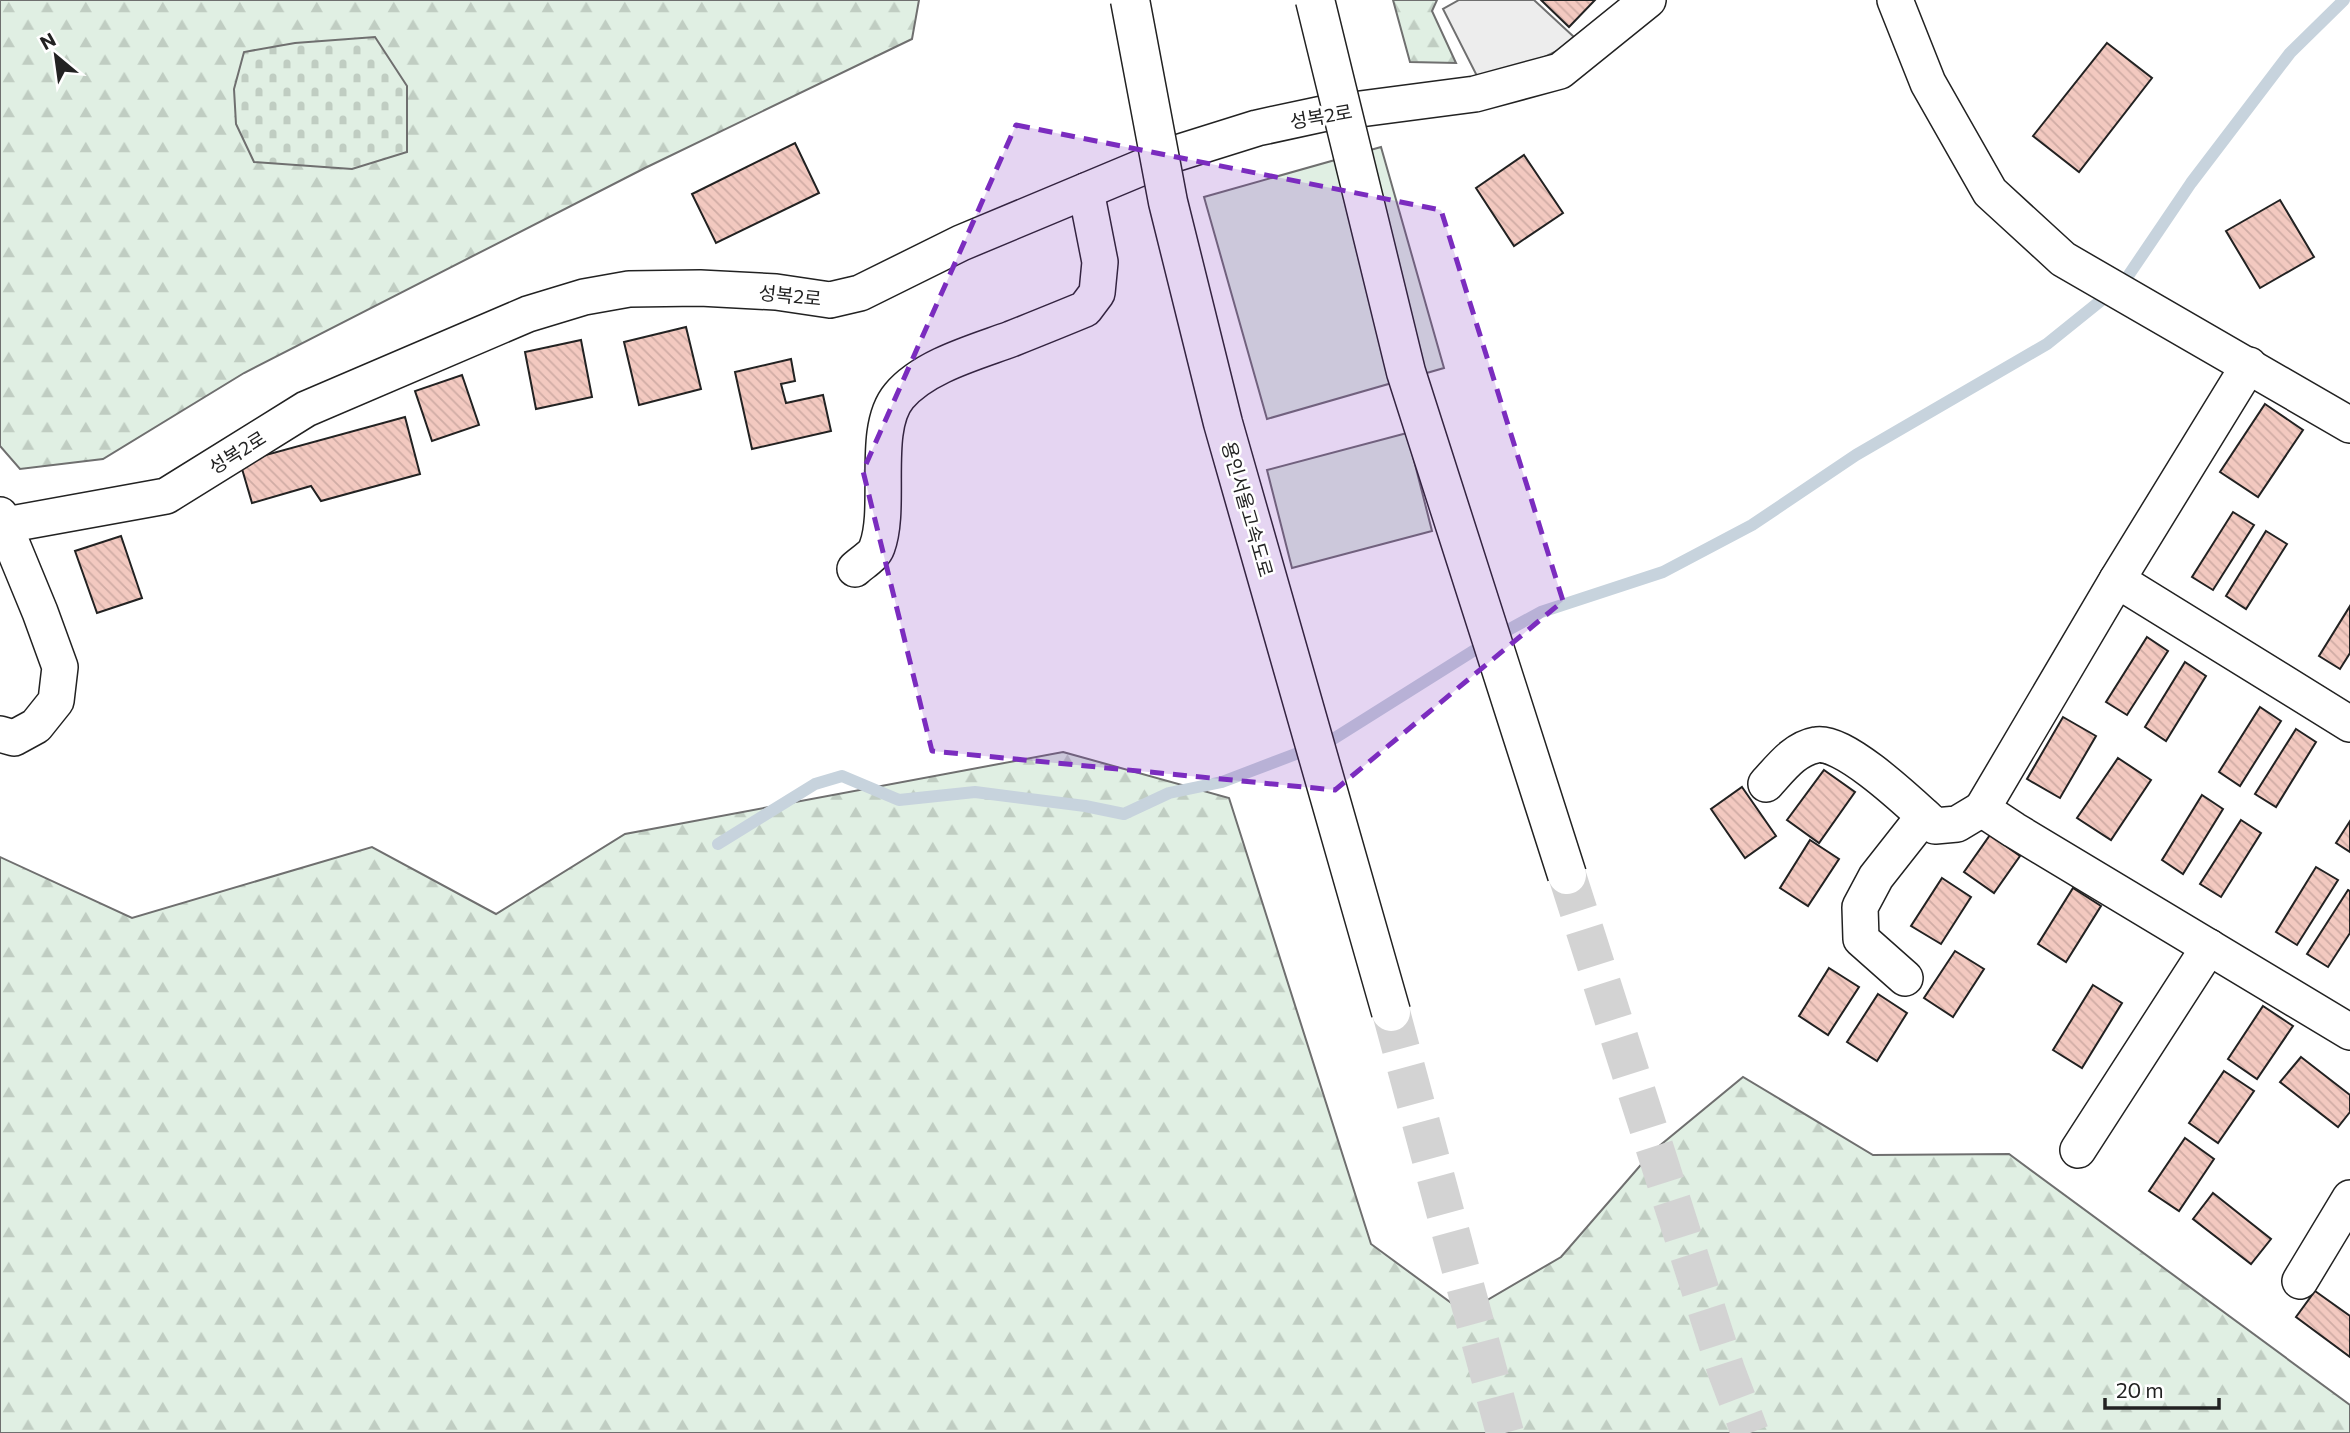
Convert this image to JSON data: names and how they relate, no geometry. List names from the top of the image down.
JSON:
{
  "streets": {
    "highway": ["용인서울고속도로"],
    "street": ["성복2로"]
  },
  "scale_bar": "20 m",
  "north": "top left"
}
